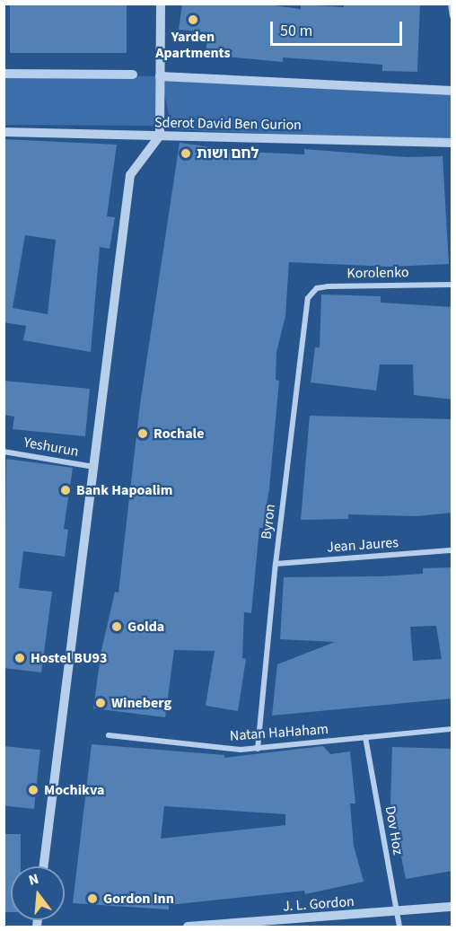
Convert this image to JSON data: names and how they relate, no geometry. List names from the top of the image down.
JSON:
{
  "streets": {
    "street": [
      "Sderot David Ben Gurion",
      "Korolenko",
      "Yeshurun",
      "Byron",
      "Jean Jaures",
      "Natan HaHaham",
      "Dov Hoz",
      "J. L. Gordon"
    ]
  },
  "crossings": [
    ["Korolenko", "Byron"],
    ["Byron", "Jean Jaures"],
    ["Byron", "Natan HaHaham"],
    ["Natan HaHaham", "Dov Hoz"],
    ["Dov Hoz", "J. L. Gordon"]
  ],
  "places": [
    "Yarden Apartments",
    "לחם ושות",
    "Rochale",
    "Bank Hapoalim",
    "Golda",
    "Hostel BU93",
    "Wineberg",
    "Mochikva",
    "Gordon Inn"
  ],
  "scale_bar": "50 m",
  "north": "top"
}
